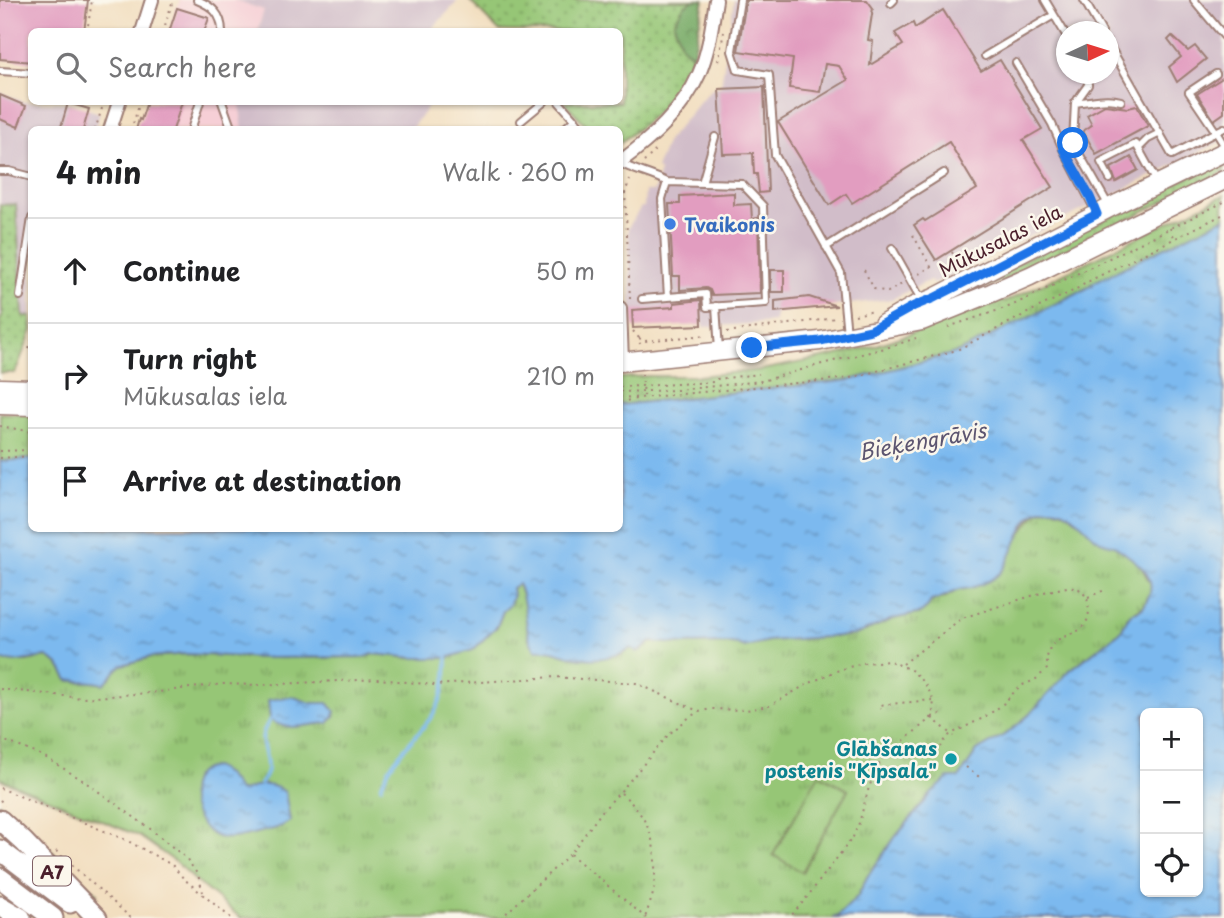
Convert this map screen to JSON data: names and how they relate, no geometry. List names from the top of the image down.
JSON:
{
  "streets": {
    "highway": ["A7"],
    "main road": ["Mūkusalas iela"]
  },
  "water": ["Bieķengrāvis"],
  "places": ["Tvaikonis", "Glābšanas postenis \"Ķīpsala\""],
  "north": "right",
  "page": {
    "search": "Search here",
    "heading": ["4 min", "Walk · 260 m"],
    "list": [
      ["Continue", "50 m"],
      ["Turn right", "Mūkusalas iela", "210 m"],
      "Arrive at destination"
    ],
    "map_buttons": ["+", "−"]
  }
}
